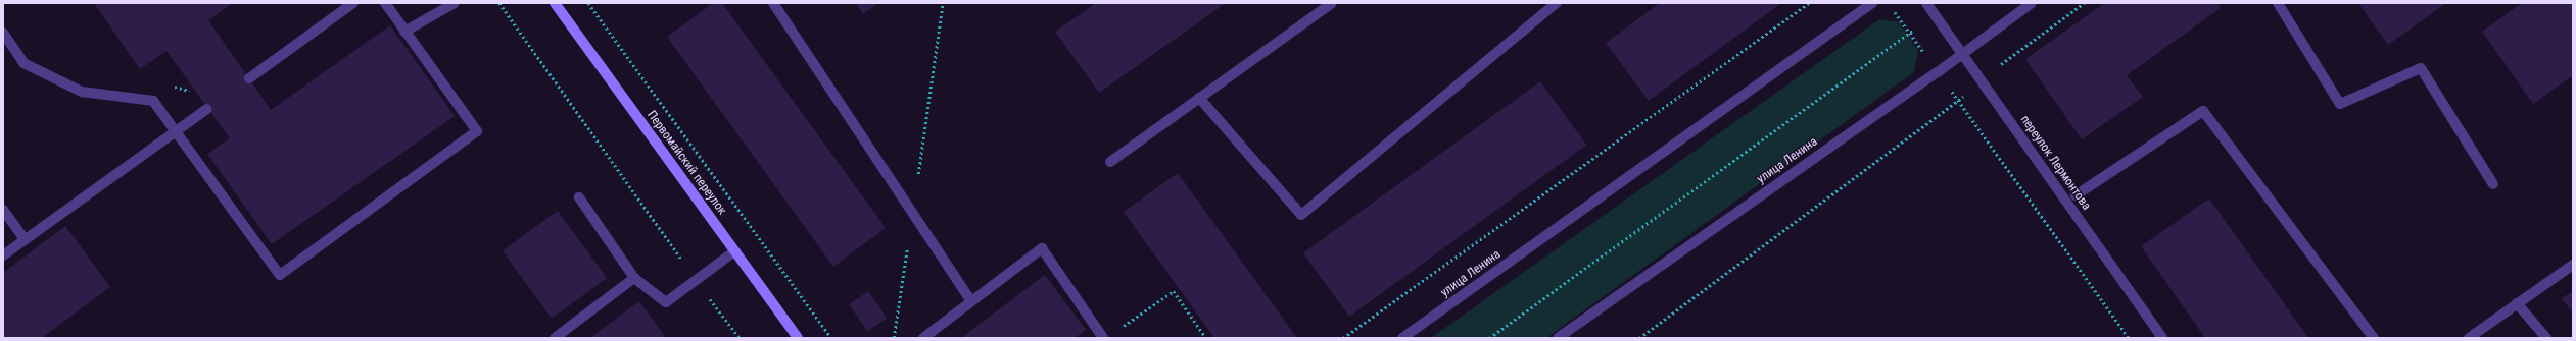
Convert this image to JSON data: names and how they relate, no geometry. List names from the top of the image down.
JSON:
{
  "streets": {
    "street": ["улица Ленина", "Первомайский переулок", "переулок Лермонтова"]
  },
  "crossings": [
    ["улица Ленина", "переулок Лермонтова"]
  ]
}
